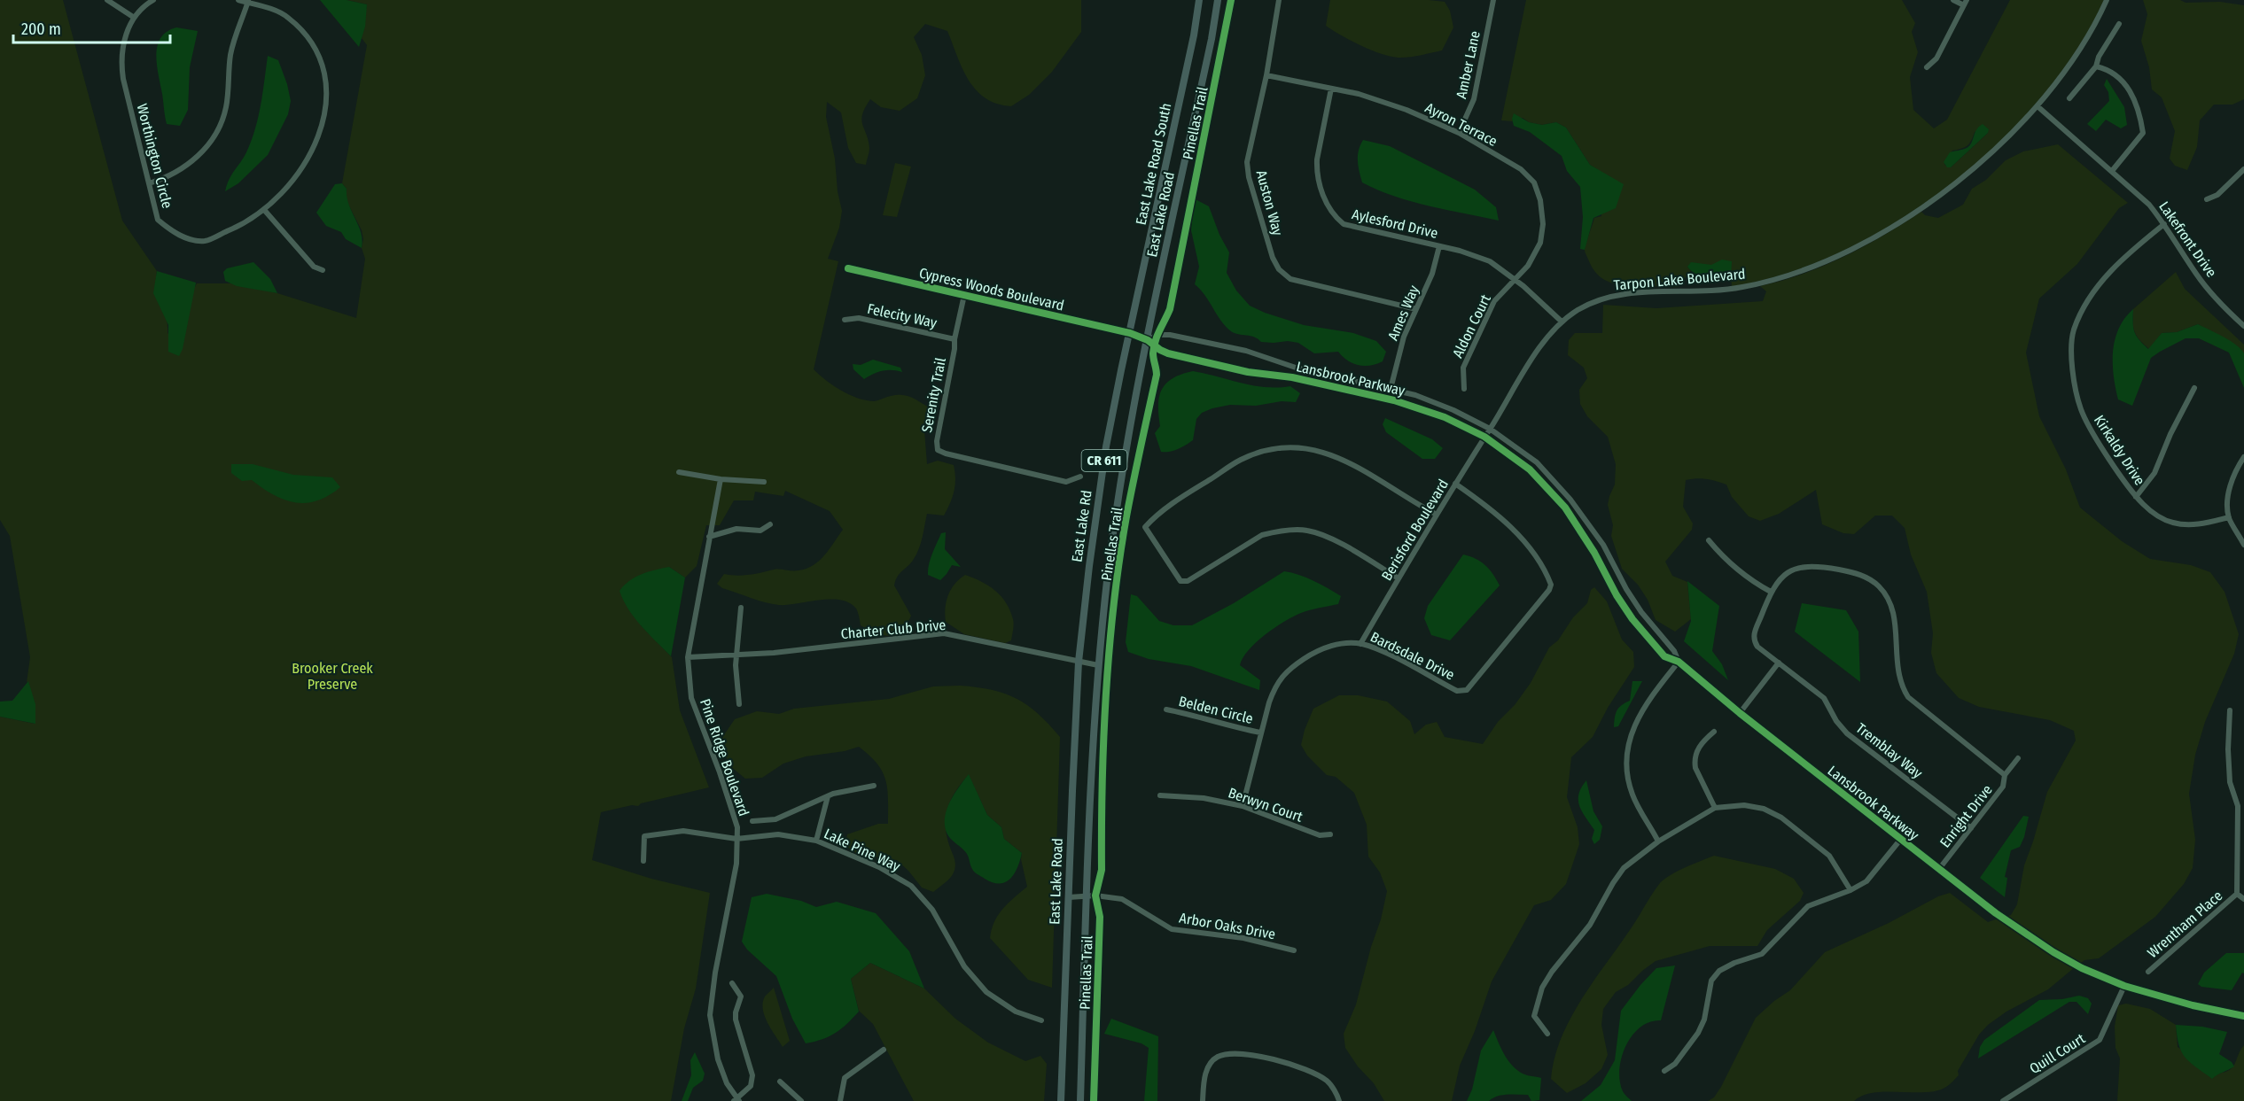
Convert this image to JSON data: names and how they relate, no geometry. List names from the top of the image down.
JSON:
{
  "streets": {
    "main road": [
      "East Lake Road South",
      "East Lake Road",
      "CR 611",
      "East Lake Rd"
    ],
    "street": [
      "Amber Lane",
      "Ayron Terrace",
      "Worthington Circle",
      "Auston Way",
      "Aylesford Drive",
      "Lakefront Drive",
      "Tarpon Lake Boulevard",
      "Cypress Woods Boulevard",
      "Ames Way",
      "Felecity Way",
      "Aldon Court",
      "Lansbrook Parkway",
      "Serenity Trail",
      "Kirkaldy Drive",
      "Berisford Boulevard",
      "Charter Club Drive",
      "Bardsdale Drive",
      "Belden Circle",
      "Tremblay Way",
      "Pine Ridge Boulevard",
      "Berwyn Court",
      "Enright Drive",
      "Lake Pine Way",
      "Wrentham Place",
      "Arbor Oaks Drive",
      "Quill Court"
    ],
    "cycle path": ["Pinellas Trail"]
  },
  "crossings": [
    ["Amber Lane", "Ayron Terrace"],
    ["Ayron Terrace", "Auston Way"],
    ["Ayron Terrace", "Aylesford Drive"],
    ["Ayron Terrace", "Aldon Court"],
    ["East Lake Road South", "Cypress Woods Boulevard"],
    ["East Lake Road South", "East Lake Rd"],
    ["Auston Way", "Ames Way"],
    ["East Lake Road", "Cypress Woods Boulevard"],
    ["East Lake Road", "Lansbrook Parkway"],
    ["East Lake Road", "CR 611"],
    ["East Lake Road", "East Lake Rd"],
    ["East Lake Road", "Charter Club Drive"],
    ["East Lake Road", "Arbor Oaks Drive"],
    ["Aylesford Drive", "Tarpon Lake Boulevard"],
    ["Aylesford Drive", "Ames Way"],
    ["Aylesford Drive", "Aldon Court"],
    ["Lakefront Drive", "Tarpon Lake Boulevard"],
    ["Lakefront Drive", "Kirkaldy Drive"],
    ["Tarpon Lake Boulevard", "Lansbrook Parkway"],
    ["Tarpon Lake Boulevard", "Berisford Boulevard"],
    ["Cypress Woods Boulevard", "Lansbrook Parkway"],
    ["Cypress Woods Boulevard", "Serenity Trail"],
    ["Cypress Woods Boulevard", "CR 611"],
    ["Cypress Woods Boulevard", "East Lake Rd"],
    ["Ames Way", "Lansbrook Parkway"],
    ["Felecity Way", "Serenity Trail"],
    ["Lansbrook Parkway", "CR 611"],
    ["Lansbrook Parkway", "Berisford Boulevard"],
    ["Lansbrook Parkway", "Enright Drive"],
    ["Lansbrook Parkway", "Quill Court"],
    ["CR 611", "Charter Club Drive"],
    ["CR 611", "Arbor Oaks Drive"],
    ["East Lake Rd", "Charter Club Drive"],
    ["Berisford Boulevard", "Bardsdale Drive"],
    ["Charter Club Drive", "Pine Ridge Boulevard"],
    ["Bardsdale Drive", "Belden Circle"],
    ["Bardsdale Drive", "Berwyn Court"],
    ["Tremblay Way", "Enright Drive"],
    ["Pine Ridge Boulevard", "Lake Pine Way"]
  ],
  "parks": ["Brooker Creek Preserve"],
  "scale_bar": "200 m"
}
